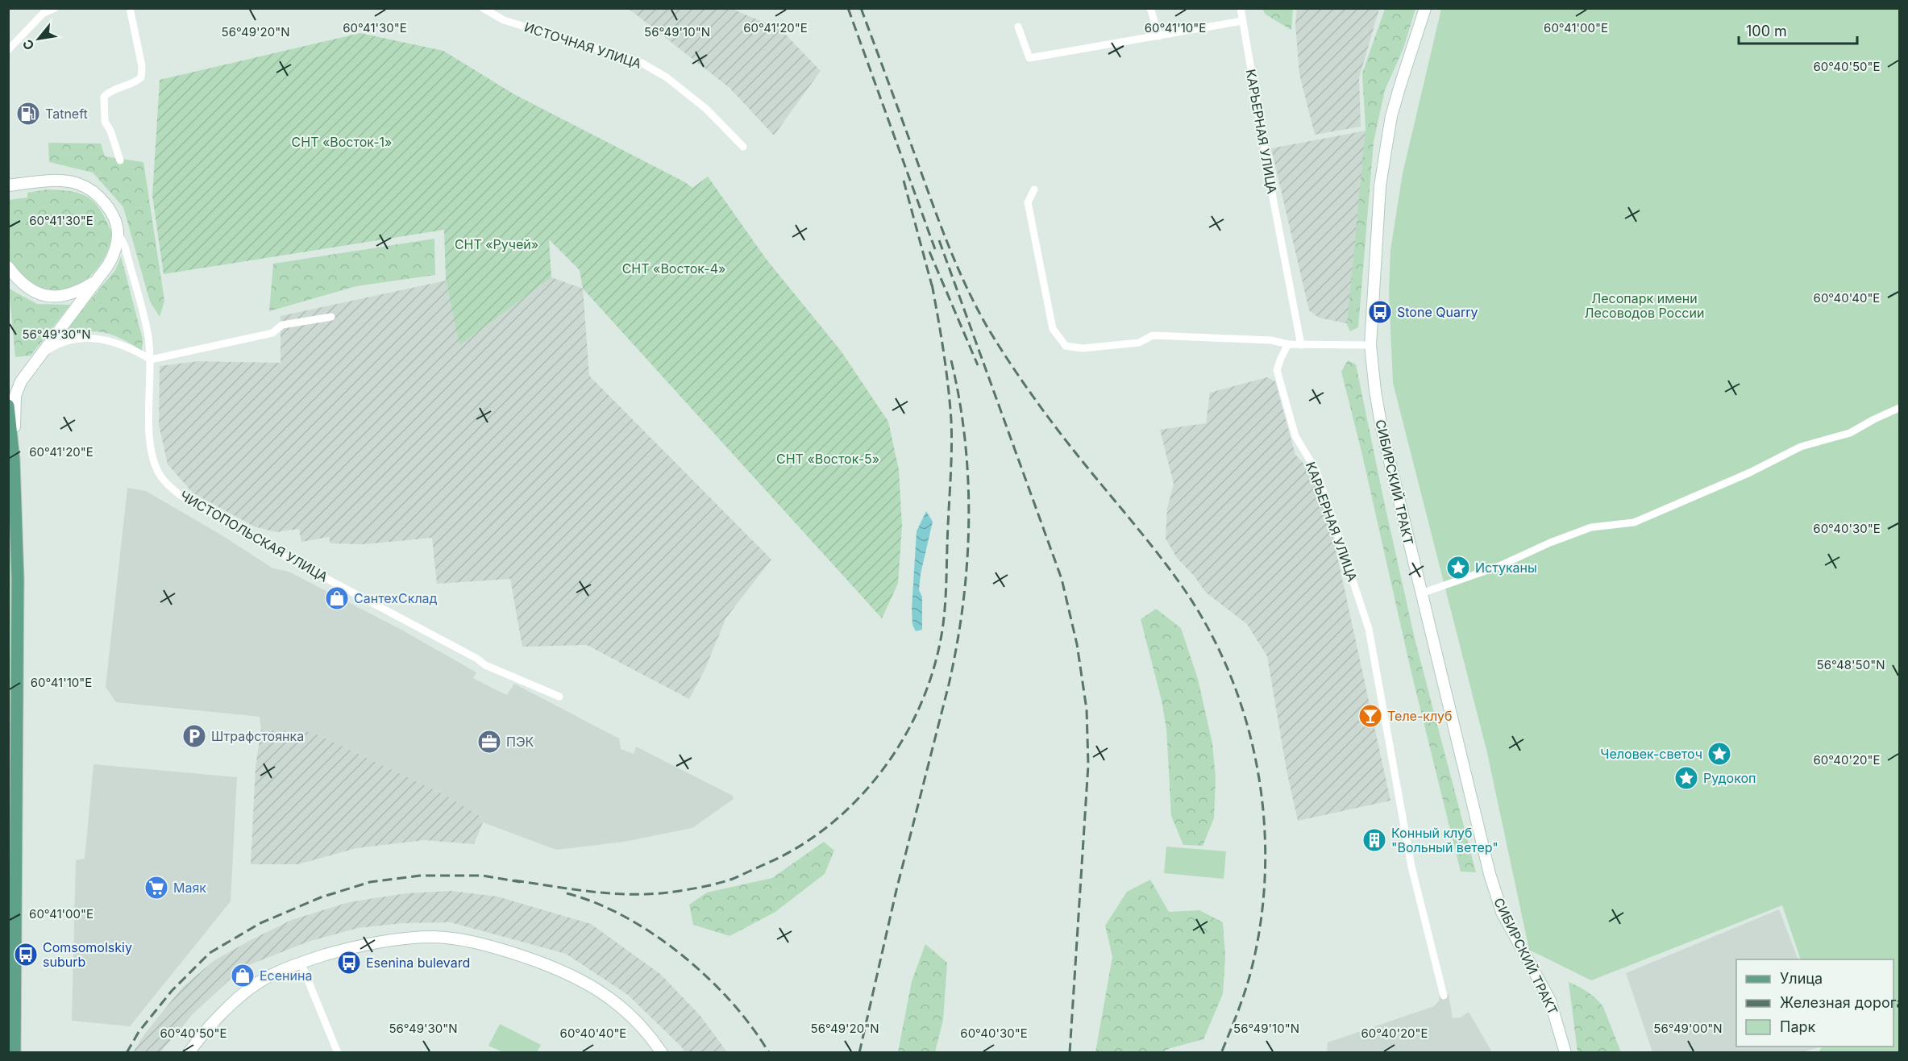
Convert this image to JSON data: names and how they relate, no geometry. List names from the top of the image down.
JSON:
{
  "streets": {
    "main road": ["СИБИРСКИЙ ТРАКТ"],
    "street": ["ИСТОЧНАЯ УЛИЦА", "КАРЬЕРНАЯ УЛИЦА", "ЧИСТОПОЛЬСКАЯ УЛИЦА"]
  },
  "parks": [
    "СНТ «Восток-1»",
    "СНТ «Ручей»",
    "СНТ «Восток-4»",
    "Лесопарк имени Лесоводов России",
    "СНТ «Восток-5»"
  ],
  "places": {
    "fuel station": ["Tatneft"],
    "bus stop": ["Stone Quarry", "Comsomolskiy suburb", "Esenina bulevard"],
    "place": ["Истуканы", "Человек-светоч", "Рудокоп"],
    "shop": ["СантехСклад", "Есенина"],
    "bar": ["Теле-клуб"],
    "parking": ["Штрафстоянка"],
    "office": ["ПЭК"],
    "building": ["Конный клуб \"Вольный ветер\""],
    "supermarket": ["Маяк"]
  },
  "legend": ["Улица", "Железная дорога", "Парк"],
  "scale_bar": "100 m",
  "north": "bottom left",
  "coordinates": [
    "60°41'30\"E",
    "60°41'20\"E",
    "60°41'10\"E",
    "60°41'00\"E",
    "56°49'20\"N",
    "56°49'10\"N",
    "60°40'50\"E",
    "60°40'40\"E",
    "56°49'30\"N",
    "60°40'30\"E",
    "56°48'50\"N",
    "60°40'20\"E",
    "56°49'00\"N"
  ]
}
